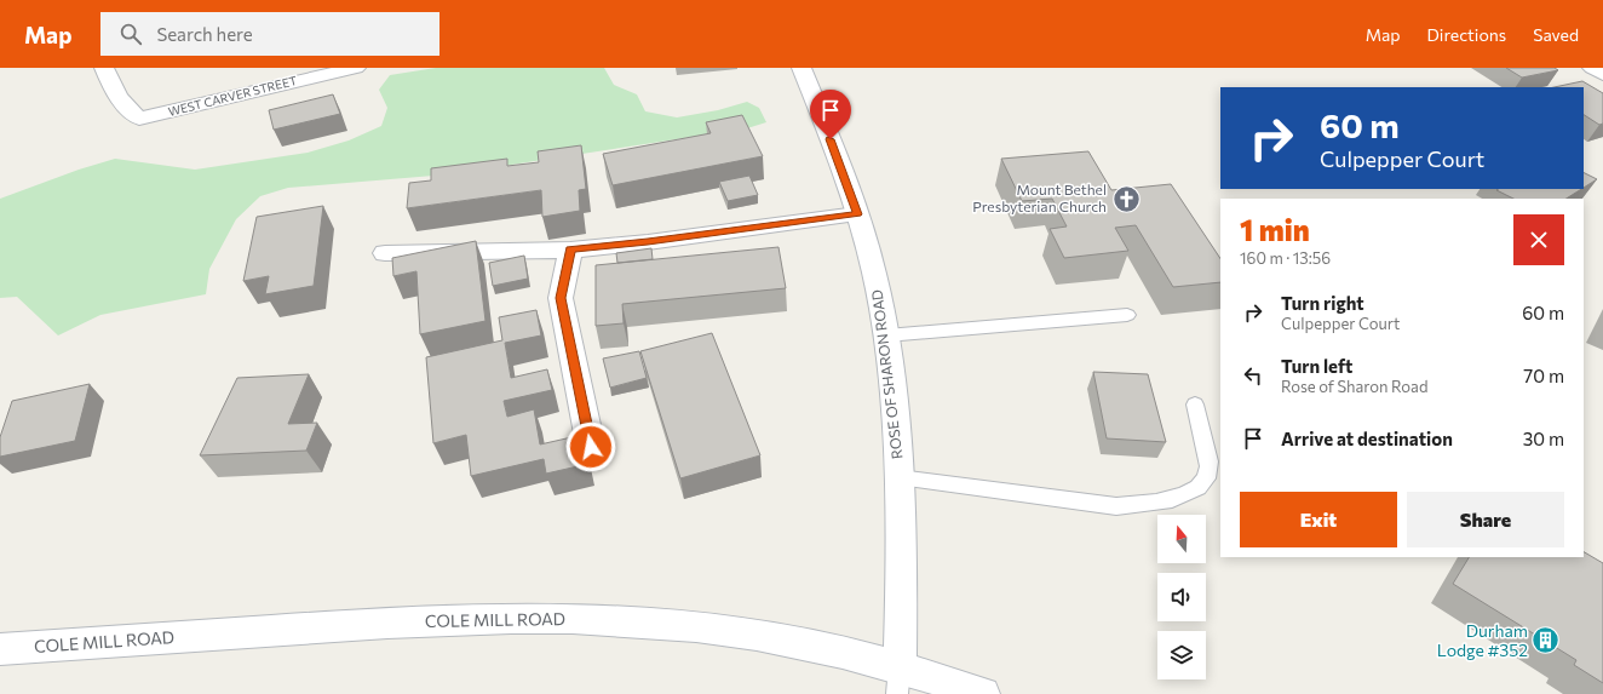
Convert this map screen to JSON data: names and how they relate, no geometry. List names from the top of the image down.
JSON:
{
  "streets": {
    "street": ["WEST CARVER STREET", "ROSE OF SHARON ROAD", "COLE MILL ROAD"]
  },
  "crossings": [
    ["ROSE OF SHARON ROAD", "COLE MILL ROAD"]
  ],
  "places": {
    "church": ["Mount Bethel Presbyterian Church"],
    "building": ["Durham Lodge #352"]
  },
  "north": "top",
  "page": {
    "header": "Map",
    "search": "Search here",
    "nav": ["Map", "Directions", "Saved"],
    "turn": ["60 m", "Culpepper Court"],
    "heading": ["1 min", "160 m · 13:56"],
    "list": [
      {
        "name": "Turn right",
        "note": "Culpepper Court",
        "value": "60 m"
      },
      {
        "name": "Turn left",
        "note": "Rose of Sharon Road",
        "value": "70 m"
      },
      {
        "name": "Arrive at destination",
        "value": "30 m"
      }
    ],
    "buttons": ["Exit", "Share"]
  }
}
